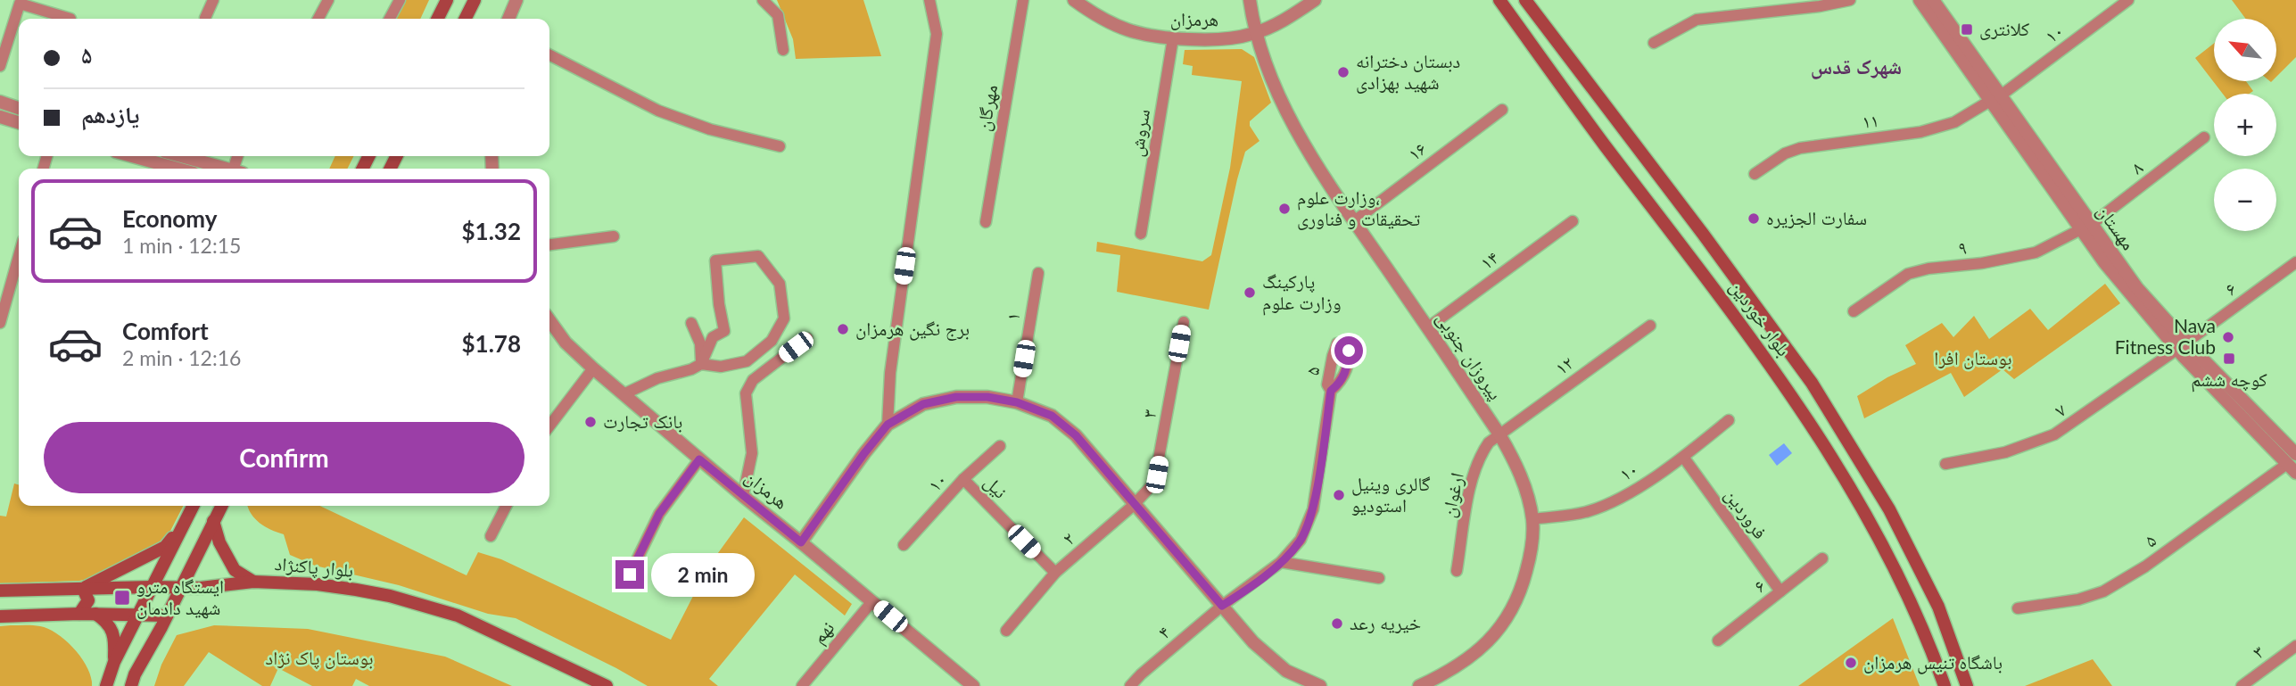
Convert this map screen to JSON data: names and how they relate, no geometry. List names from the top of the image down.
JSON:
{
  "streets": {
    "main road": ["بلوار خوردین", "بلوار پاکنژاد"],
    "street": [
      "هرمزان",
      "۱۰",
      "مهرگان",
      "۱۱",
      "سروش",
      "۱۶",
      "۸",
      "مهستان",
      "۹",
      "۱۴",
      "۶",
      "۱",
      "پیروزان جنوبی",
      "۱۲",
      "۵",
      "۷",
      "۳",
      "نیل",
      "ارغوان",
      "فروردین",
      "۲",
      "نهم",
      "۴"
    ]
  },
  "crossings": [
    ["هرمزان", "سروش"],
    ["هرمزان", "پیروزان جنوبی"],
    ["هرمزان", "نهم"],
    ["۱۰", "۱۱"],
    ["۱۰", "مهستان"],
    ["۱۰", "پیروزان جنوبی"],
    ["۱۰", "نیل"],
    ["۱۰", "فروردین"],
    ["۱۱", "مهستان"],
    ["۱۶", "پیروزان جنوبی"],
    ["۸", "مهستان"],
    ["۸", "۹"],
    ["مهستان", "۹"],
    ["مهستان", "۶"],
    ["مهستان", "۵"],
    ["مهستان", "۷"],
    ["۱۴", "پیروزان جنوبی"],
    ["۶", "۷"],
    ["۶", "فروردین"],
    ["پیروزان جنوبی", "۱۲"],
    ["پیروزان جنوبی", "ارغوان"],
    ["۱۲", "ارغوان"],
    ["۵", "۴"],
    ["۳", "۲"],
    ["نیل", "۲"]
  ],
  "districts": ["شهرک قدس"],
  "parks": ["بوستان افرا", "بوستان پاک نژاد"],
  "places": {
    "transit": ["کلانتری", "کوچه ششم", "ایستگاه مترو شهید دادمان"],
    "other": [
      "دبستان دخترانه شهید بهزادی",
      "وزارت علوم، تحقیقات و فناوری",
      "سفارت الجزیره",
      "پارکینگ وزارت علوم",
      "برج نگین هرمزان",
      "Nava Fitness Club",
      "بانک تجارت",
      "گالری وینیل استودیو",
      "خیریه رعد",
      "باشگاه تنیس هرمزان"
    ]
  },
  "north": "top left",
  "page": {
    "map_buttons": ["+", "−"],
    "banner": ["۵", "یازدهم"],
    "list": [
      {
        "name": "Economy",
        "note": "1 min · 12:15",
        "value": "$1.32"
      },
      {
        "name": "Comfort",
        "note": "2 min · 12:16",
        "value": "$1.78"
      }
    ],
    "buttons": "Confirm",
    "bubble": "2 min"
  }
}
